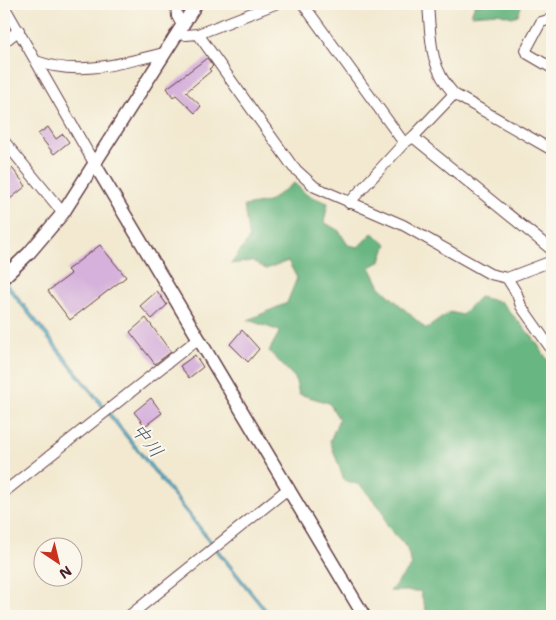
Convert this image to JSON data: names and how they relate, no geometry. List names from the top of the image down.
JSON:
{
  "water": ["中川"],
  "north": "bottom right"
}
